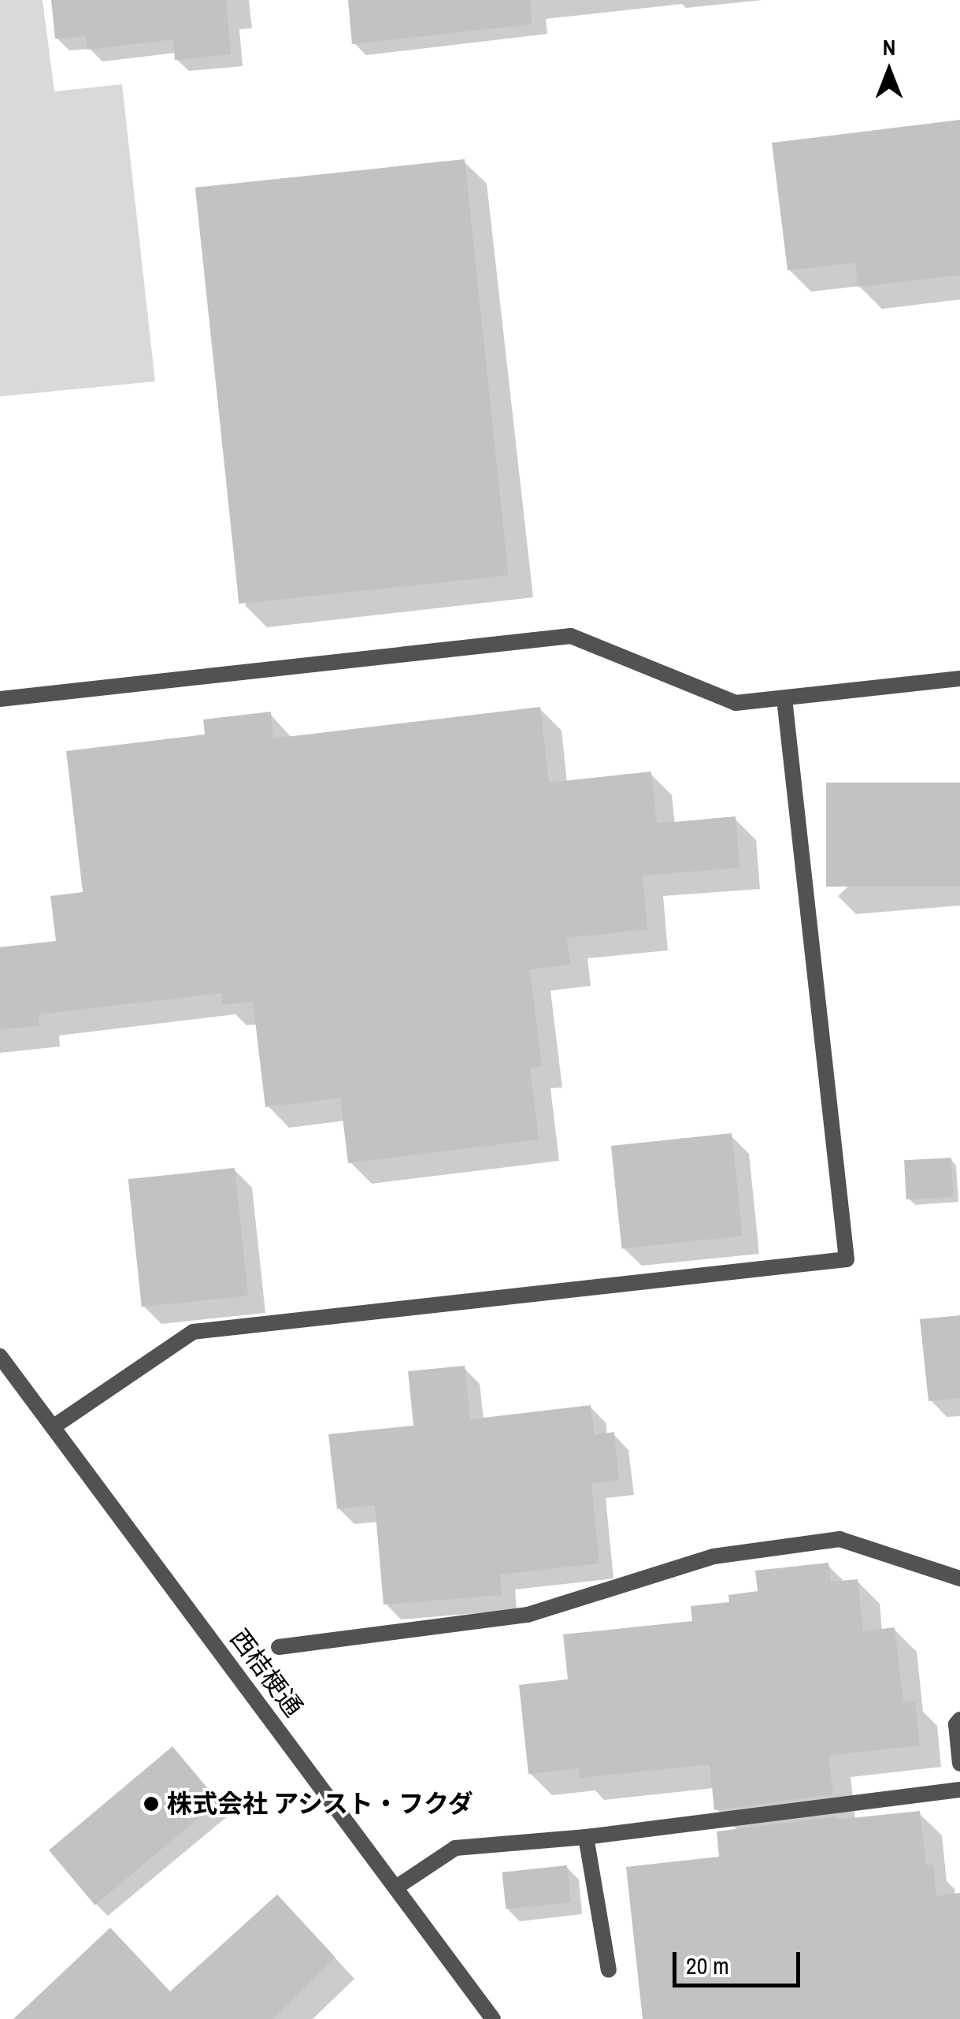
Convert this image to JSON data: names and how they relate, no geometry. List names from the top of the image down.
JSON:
{
  "streets": {
    "street": ["西桔梗通"]
  },
  "places": ["株式会社 アシスト・フクダ"],
  "scale_bar": "20 m",
  "north": "top"
}
